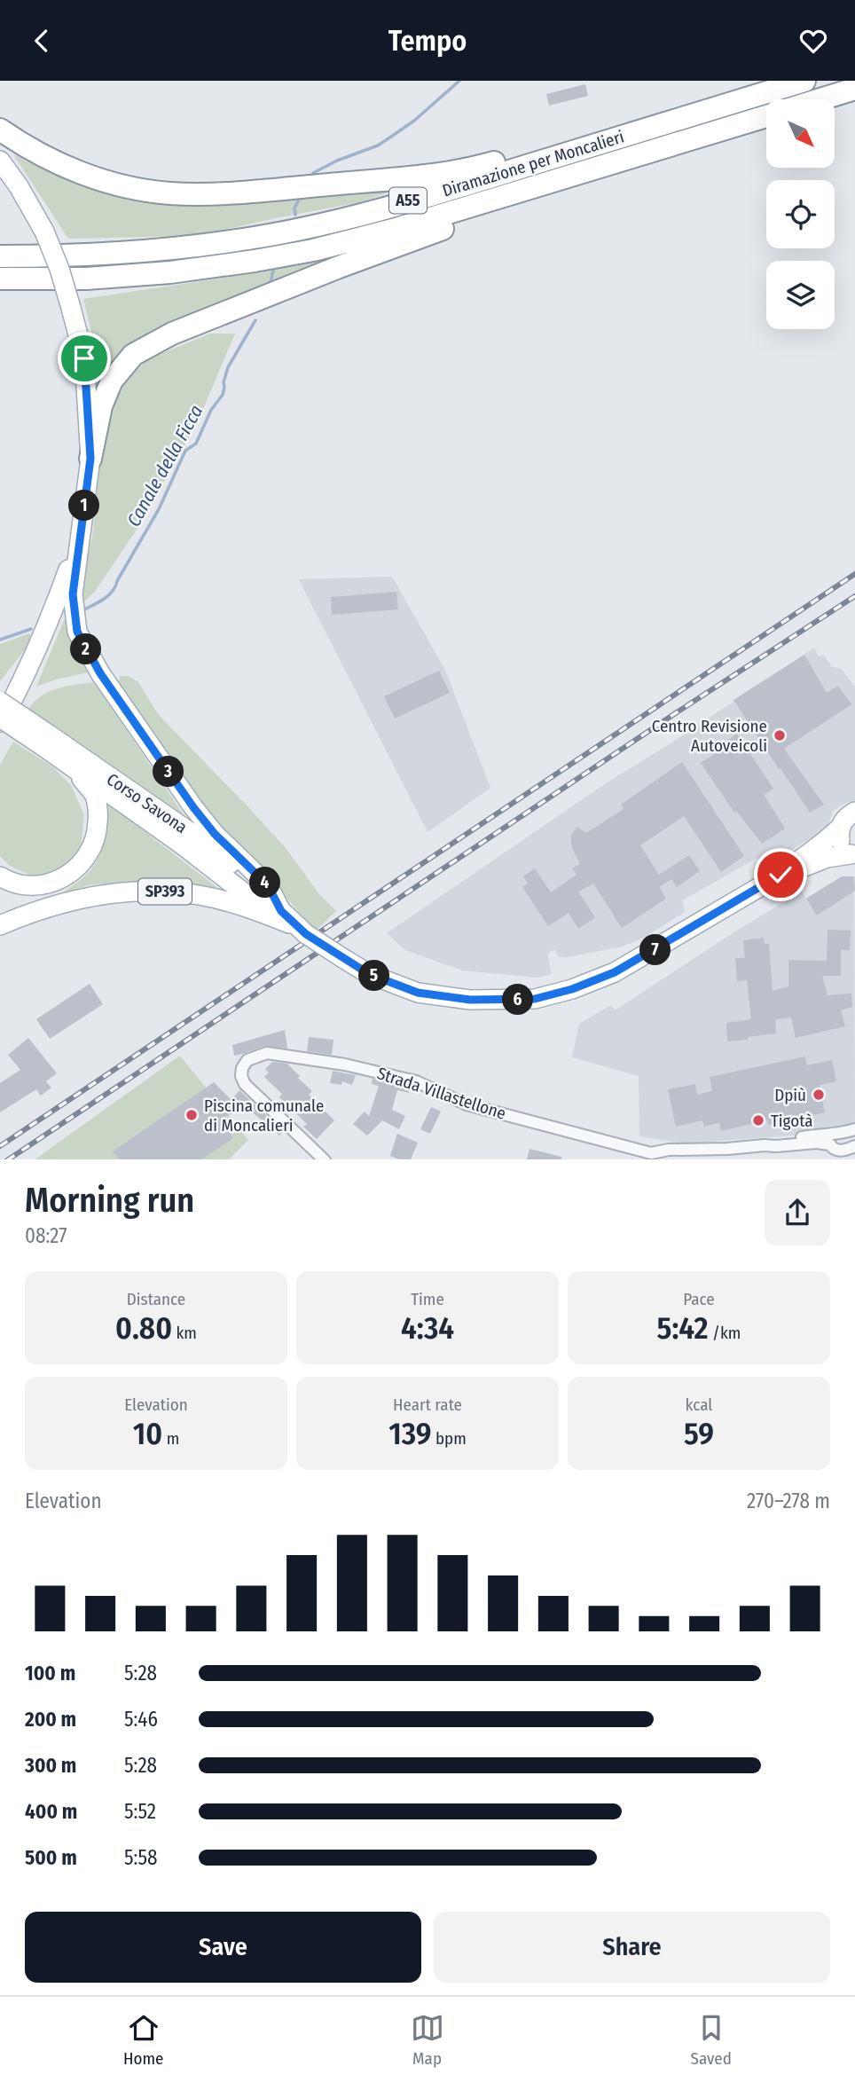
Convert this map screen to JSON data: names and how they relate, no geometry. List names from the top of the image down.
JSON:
{
  "streets": {
    "highway": ["Diramazione per Moncalieri", "A55"],
    "main road": ["Corso Savona", "SP393"],
    "street": ["Strada Villastellone"]
  },
  "crossings": [
    ["Corso Savona", "SP393"]
  ],
  "water": ["Canale della Ficca"],
  "places": [
    "Centro Revisione Autoveicoli",
    "Dpiù",
    "Piscina comunale di Moncalieri",
    "Tigotà"
  ],
  "north": "bottom right",
  "page": {
    "header": "Tempo",
    "pins": [
      "1",
      "2",
      "3",
      "4",
      "7",
      "5",
      "6"
    ],
    "heading": ["Morning run", "08:27"],
    "stats": [
      ["Distance", "0.80 km"],
      ["Time", "4:34"],
      ["Pace", "5:42 /km"],
      ["Elevation", "10 m"],
      ["Heart rate", "139 bpm"],
      ["kcal", "59"]
    ],
    "chart": ["Elevation", "270–278 m"],
    "list": [
      {
        "name": "100 m",
        "note": "5:28"
      },
      {
        "name": "200 m",
        "note": "5:46"
      },
      {
        "name": "300 m",
        "note": "5:28"
      },
      {
        "name": "400 m",
        "note": "5:52"
      },
      {
        "name": "500 m",
        "note": "5:58"
      }
    ],
    "buttons": ["Save", "Share"],
    "tabs": ["Home", "Map", "Saved"]
  }
}
